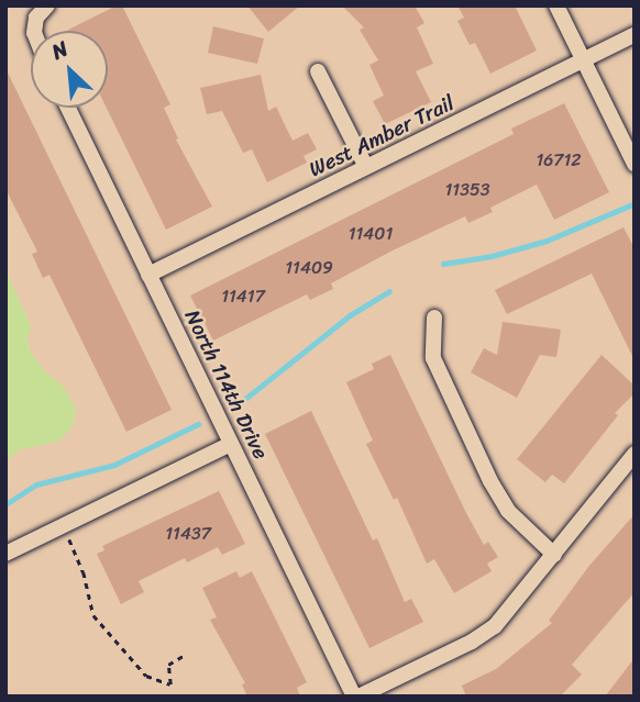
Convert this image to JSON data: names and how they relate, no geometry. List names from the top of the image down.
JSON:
{
  "streets": {
    "street": ["West Amber Trail", "North 114th Drive"]
  },
  "crossings": [
    ["West Amber Trail", "North 114th Drive"]
  ],
  "house_numbers": [
    "16712",
    "11353",
    "11401",
    "11409",
    "11417",
    "11437"
  ],
  "north": "top left"
}
